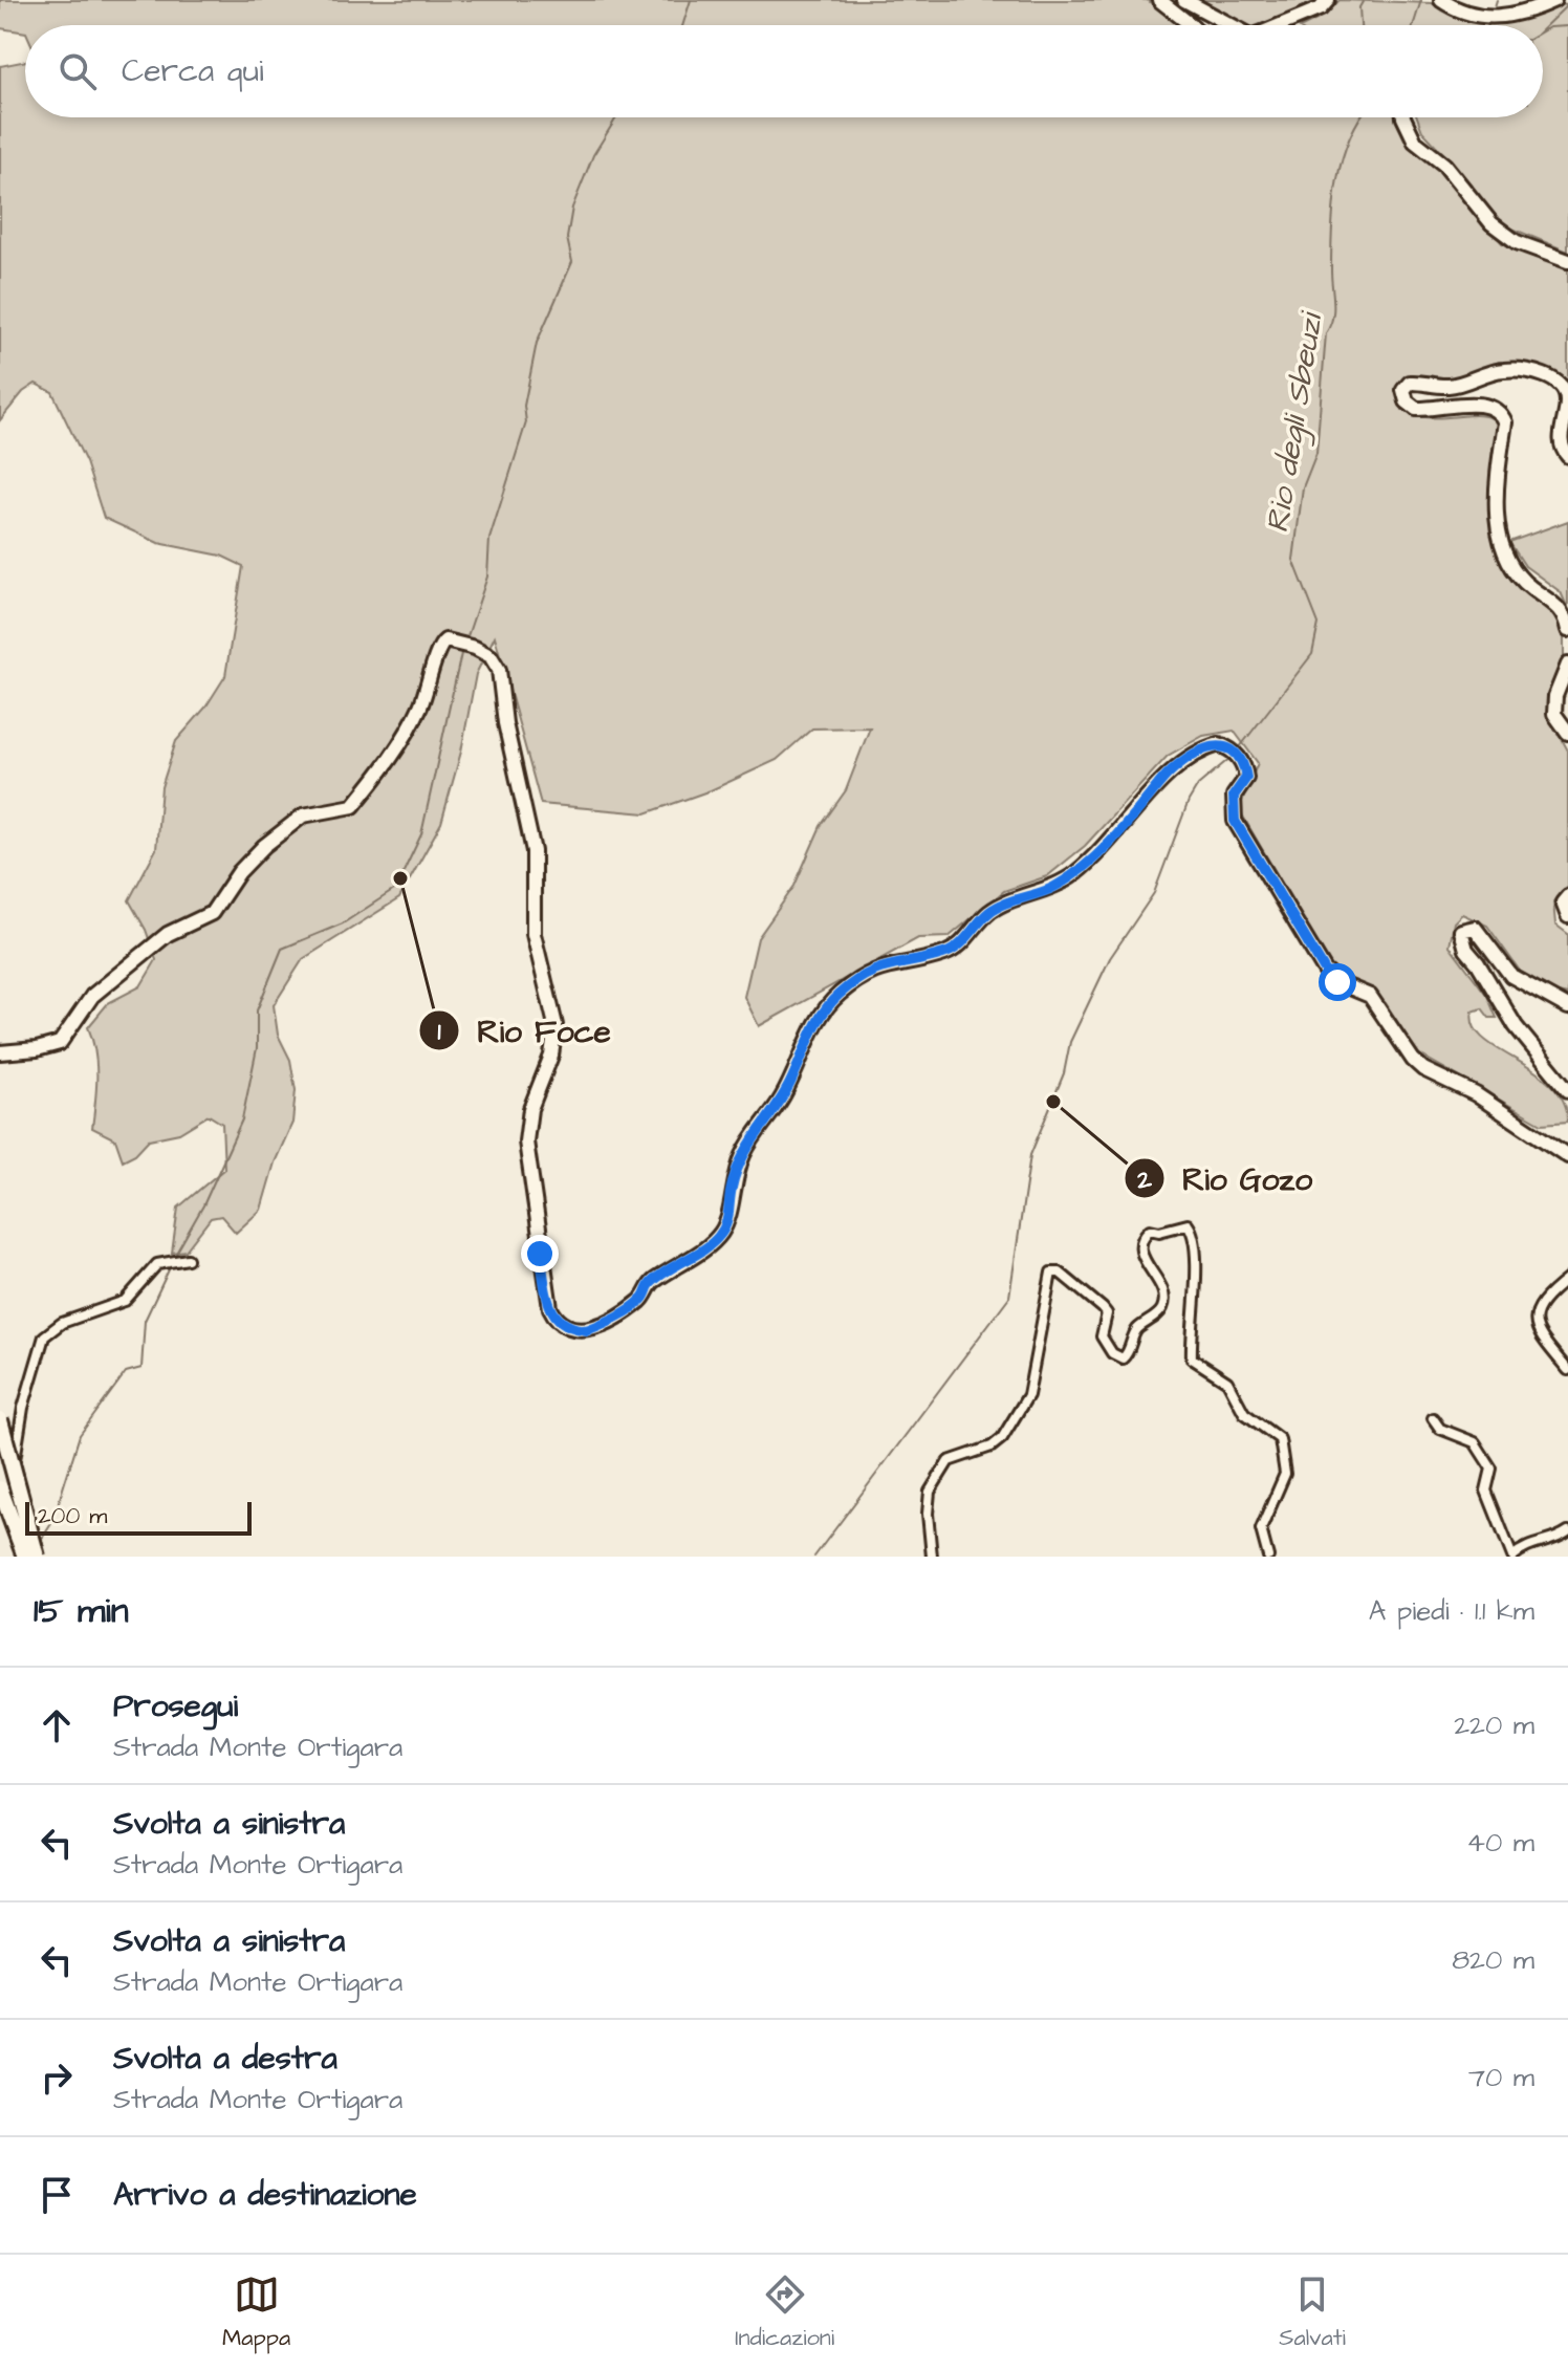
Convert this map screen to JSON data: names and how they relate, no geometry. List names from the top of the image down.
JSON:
{
  "water": ["Rio degli Sbeuzi"],
  "places": ["Rio Foce", "Rio Gozo"],
  "scale_bar": "200 m",
  "page": {
    "search": "Cerca qui",
    "scale": "200 m",
    "heading": ["15 min", "A piedi · 1.1 km"],
    "list": [
      ["Prosegui", "Strada Monte Ortigara", "220 m"],
      ["Svolta a sinistra", "Strada Monte Ortigara", "40 m"],
      ["Svolta a sinistra", "Strada Monte Ortigara", "820 m"],
      ["Svolta a destra", "Strada Monte Ortigara", "70 m"],
      "Arrivo a destinazione"
    ],
    "nav": ["Mappa", "Indicazioni", "Salvati"]
  }
}
